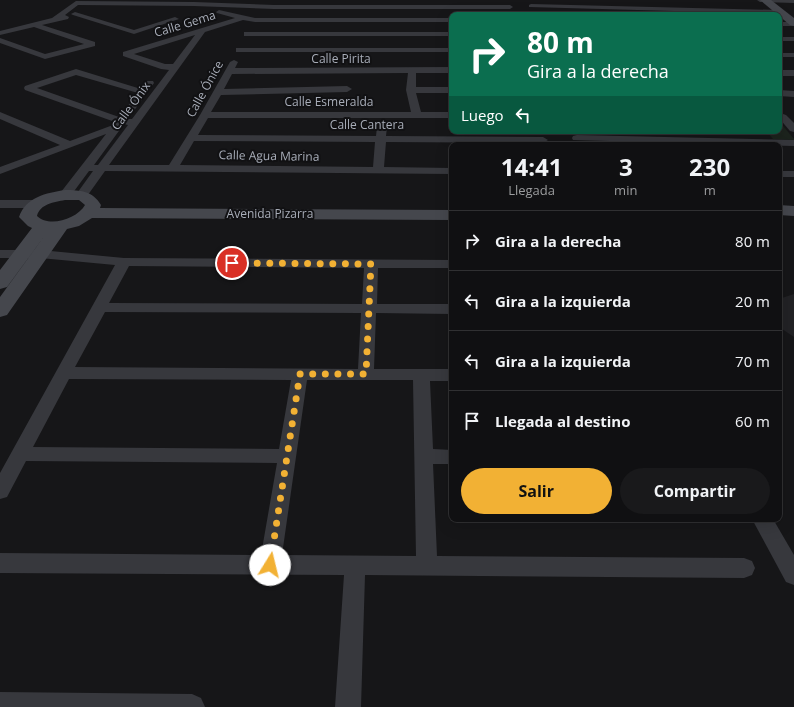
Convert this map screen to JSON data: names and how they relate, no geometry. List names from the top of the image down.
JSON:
{
  "streets": {
    "street": [
      "Calle Gema",
      "Calle Pirita",
      "Calle Ónice",
      "Calle Esmeralda",
      "Calle Ónix",
      "Calle Cantera",
      "Calle Agua Marina",
      "Avenida Pizarra"
    ]
  },
  "crossings": [
    ["Calle Gema", "Calle Ónix"],
    ["Calle Pirita", "Calle Ónice"],
    ["Calle Ónice", "Calle Esmeralda"],
    ["Calle Ónice", "Calle Cantera"],
    ["Calle Ónice", "Calle Agua Marina"],
    ["Calle Ónix", "Calle Agua Marina"],
    ["Calle Ónix", "Avenida Pizarra"]
  ],
  "page": {
    "turn": ["80 m", "Gira a la derecha"],
    "then": "Luego",
    "eta": [
      "14:41",
      "Llegada",
      "3",
      "min",
      "230",
      "m"
    ],
    "list": [
      {
        "name": "Gira a la derecha",
        "value": "80 m"
      },
      {
        "name": "Gira a la izquierda",
        "value": "20 m"
      },
      {
        "name": "Gira a la izquierda",
        "value": "70 m"
      },
      {
        "name": "Llegada al destino",
        "value": "60 m"
      }
    ],
    "buttons": ["Salir", "Compartir"]
  }
}
